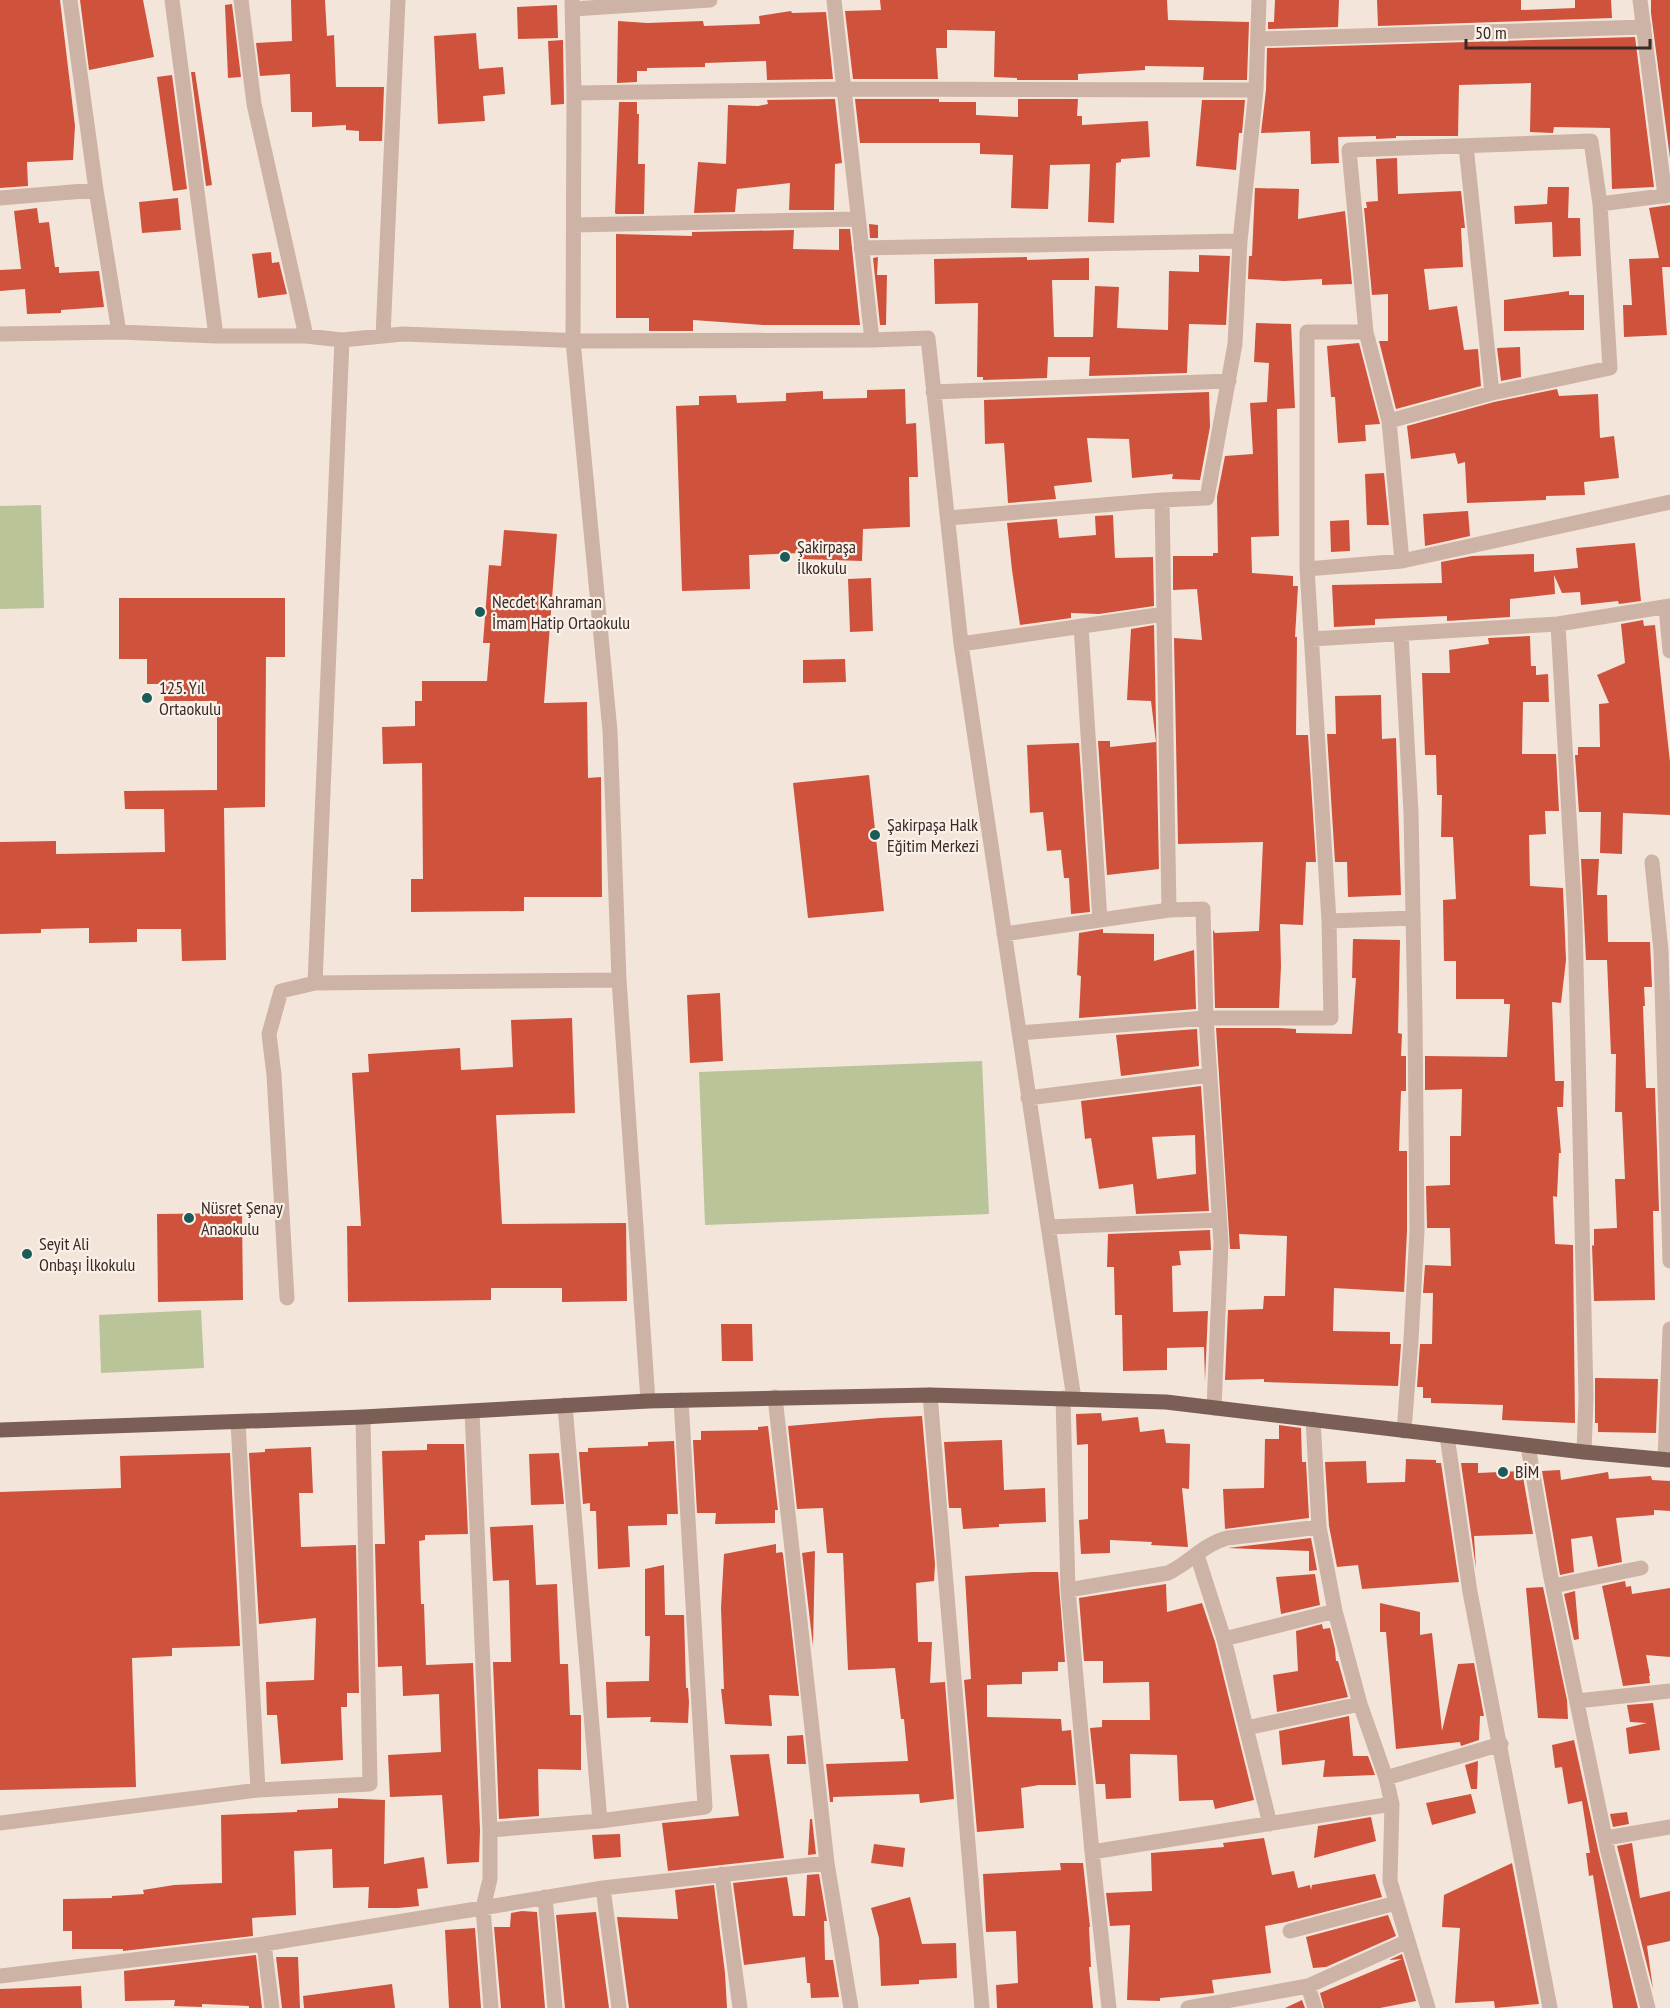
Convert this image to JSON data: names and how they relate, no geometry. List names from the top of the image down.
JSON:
{
  "places": [
    "Şakirpaşa İlkokulu",
    "Necdet Kahraman İmam Hatip Ortaokulu",
    "125. Yıl Ortaokulu",
    "Şakirpaşa Halk Eğitim Merkezi",
    "Nüsret Şenay Anaokulu",
    "Seyit Ali Onbaşı İlkokulu",
    "BİM"
  ],
  "scale_bar": "50 m"
}
